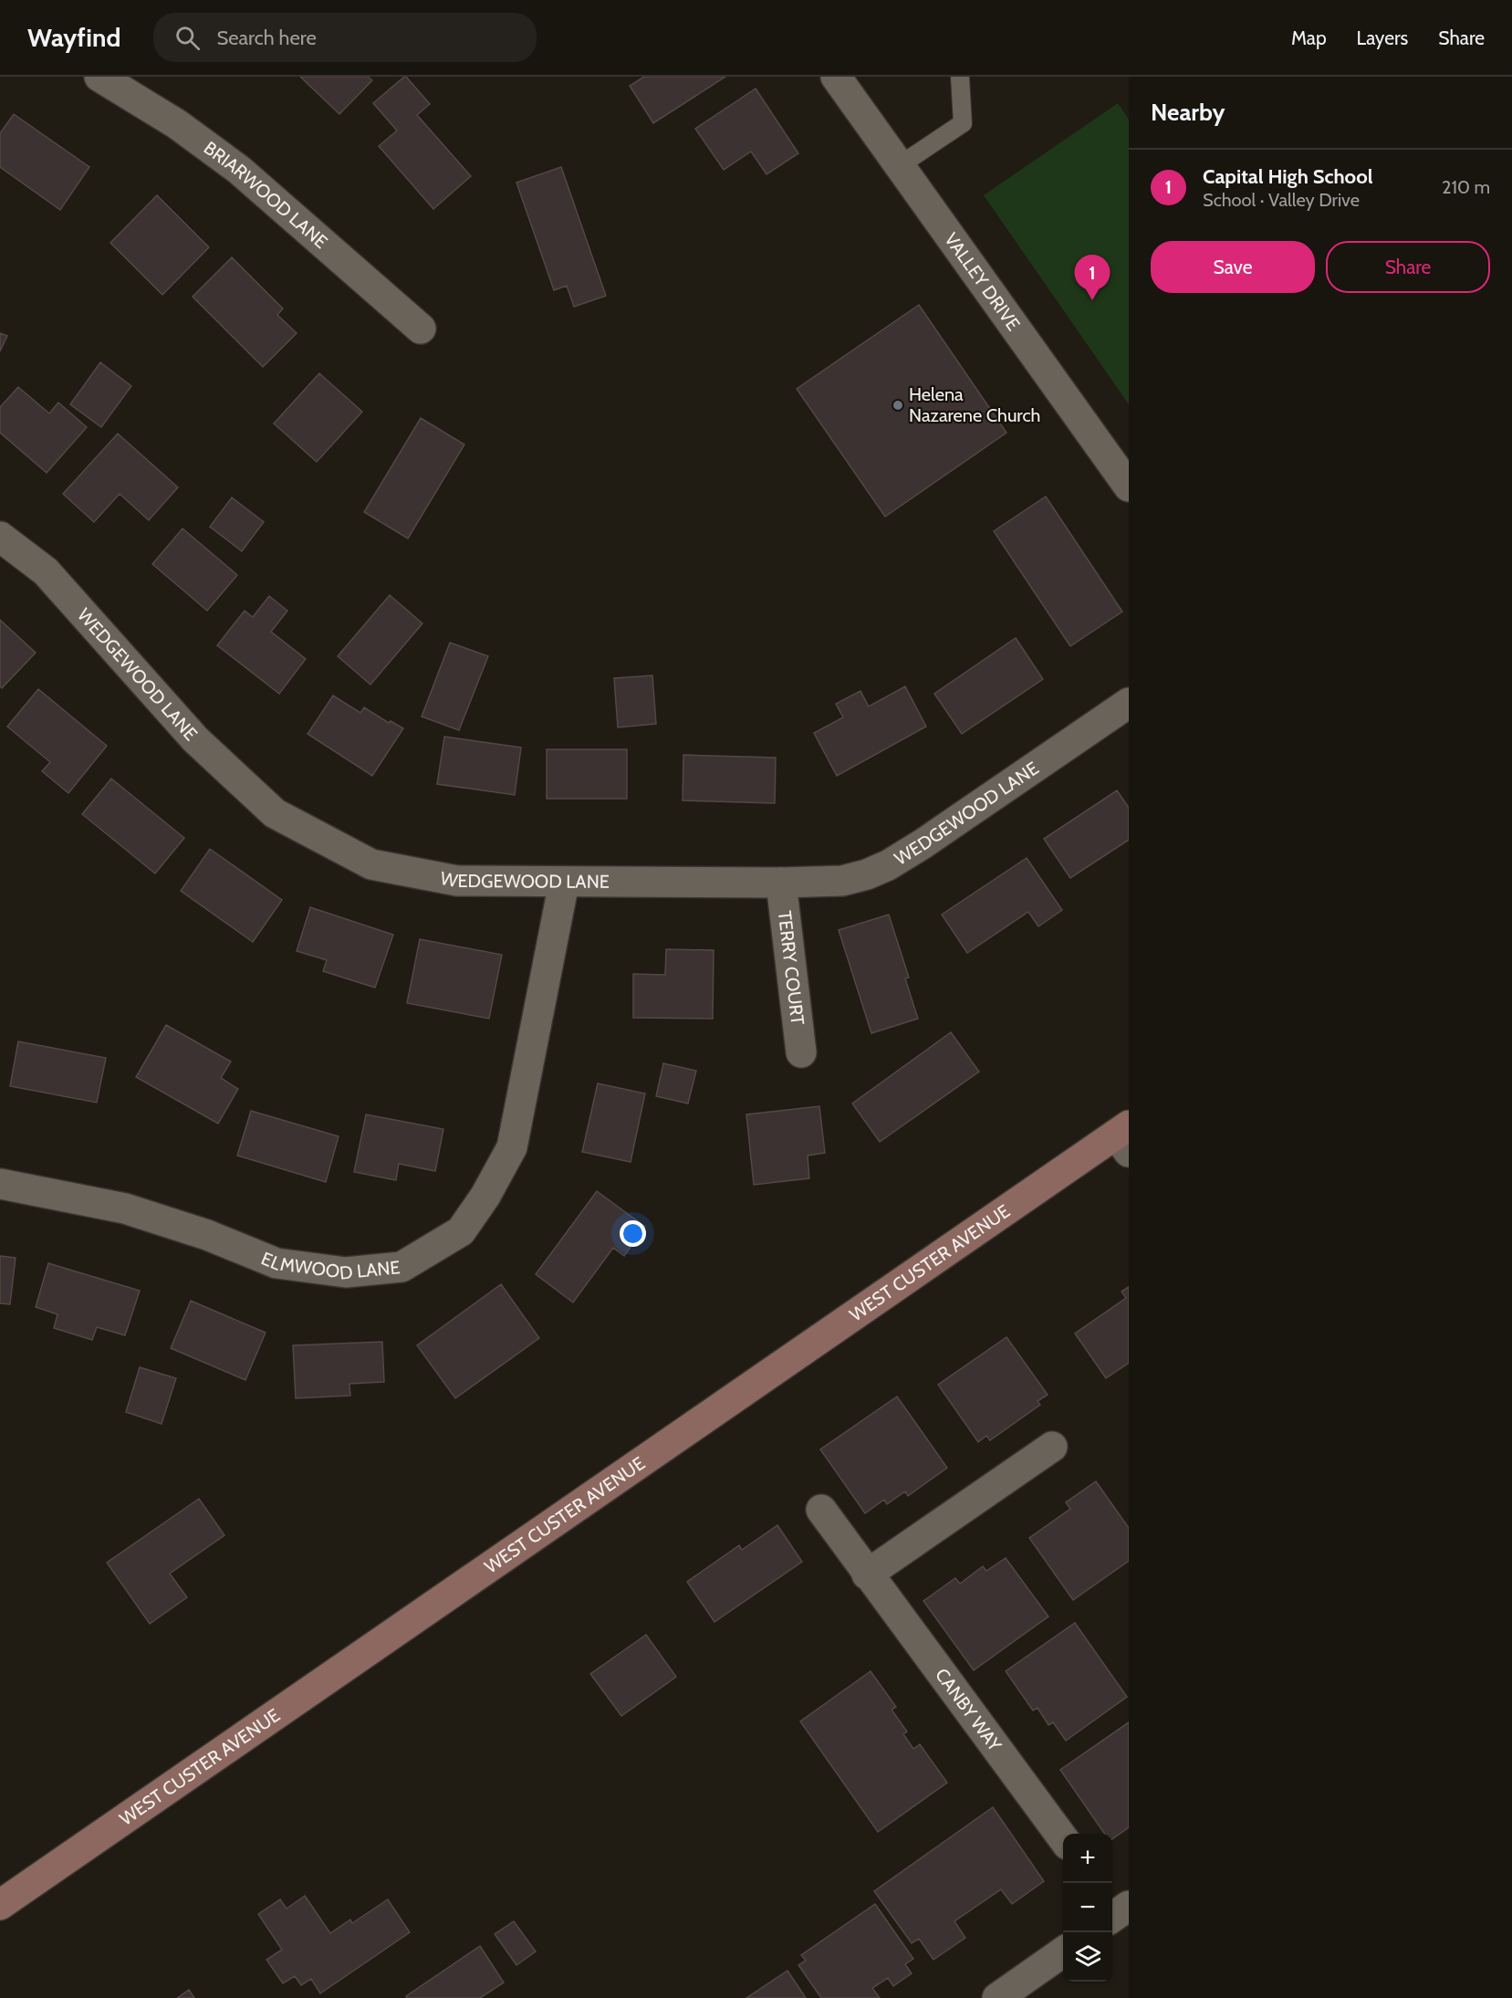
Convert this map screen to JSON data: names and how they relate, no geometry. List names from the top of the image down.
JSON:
{
  "streets": {
    "main road": ["WEST CUSTER AVENUE"],
    "street": [
      "BRIARWOOD LANE",
      "VALLEY DRIVE",
      "WEDGEWOOD LANE",
      "TERRY COURT",
      "ELMWOOD LANE",
      "CANBY WAY"
    ]
  },
  "crossings": [
    ["WEDGEWOOD LANE", "TERRY COURT"],
    ["WEDGEWOOD LANE", "ELMWOOD LANE"]
  ],
  "places": ["Helena Nazarene Church"],
  "page": {
    "header": "Wayfind",
    "search": "Search here",
    "nav": ["Map", "Layers", "Share"],
    "heading": "Nearby",
    "list": [
      {
        "mark": "1",
        "name": "Capital High School",
        "note": "School · Valley Drive",
        "value": "210 m"
      }
    ],
    "buttons": ["Save", "Share"],
    "pins": "1",
    "map_buttons": ["+", "−"]
  }
}
